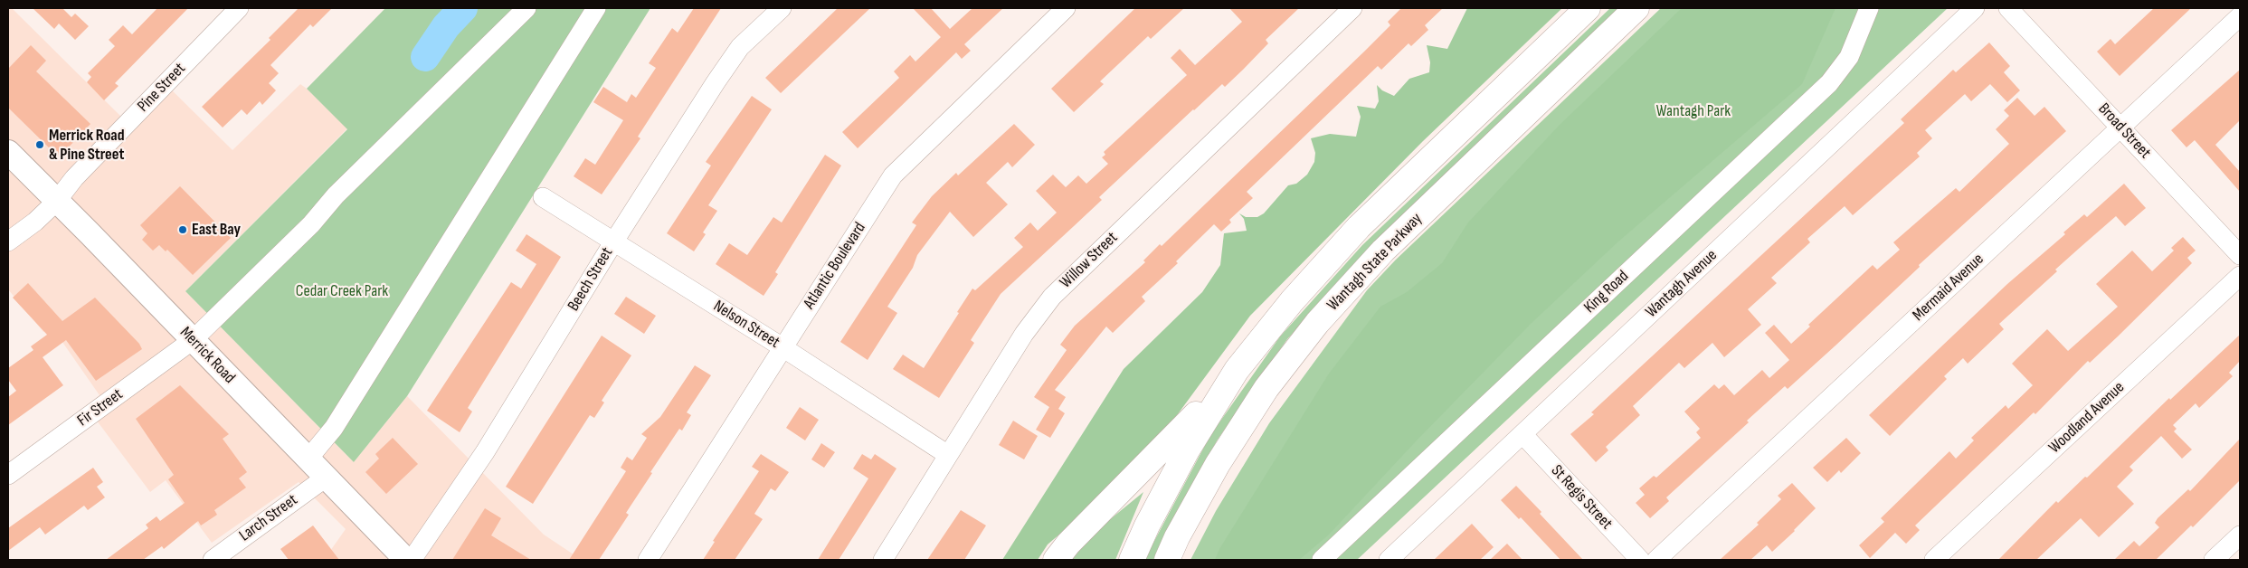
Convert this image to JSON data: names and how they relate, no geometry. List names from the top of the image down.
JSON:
{
  "streets": {
    "highway": ["Wantagh State Parkway"],
    "main road": ["Merrick Road"],
    "street": [
      "Pine Street",
      "Broad Street",
      "Willow Street",
      "Atlantic Boulevard",
      "Beech Street",
      "Wantagh Avenue",
      "Mermaid Avenue",
      "King Road",
      "Nelson Street",
      "Fir Street",
      "Woodland Avenue",
      "St Regis Street",
      "Larch Street"
    ]
  },
  "crossings": [
    ["Pine Street", "Merrick Road"],
    ["Broad Street", "Mermaid Avenue"],
    ["Willow Street", "Nelson Street"],
    ["Atlantic Boulevard", "Nelson Street"],
    ["Beech Street", "Nelson Street"],
    ["Wantagh Avenue", "St Regis Street"],
    ["Merrick Road", "Fir Street"],
    ["Merrick Road", "Larch Street"]
  ],
  "parks": ["Wantagh Park", "Cedar Creek Park"],
  "places": ["Merrick Road & Pine Street", "East Bay"]
}
